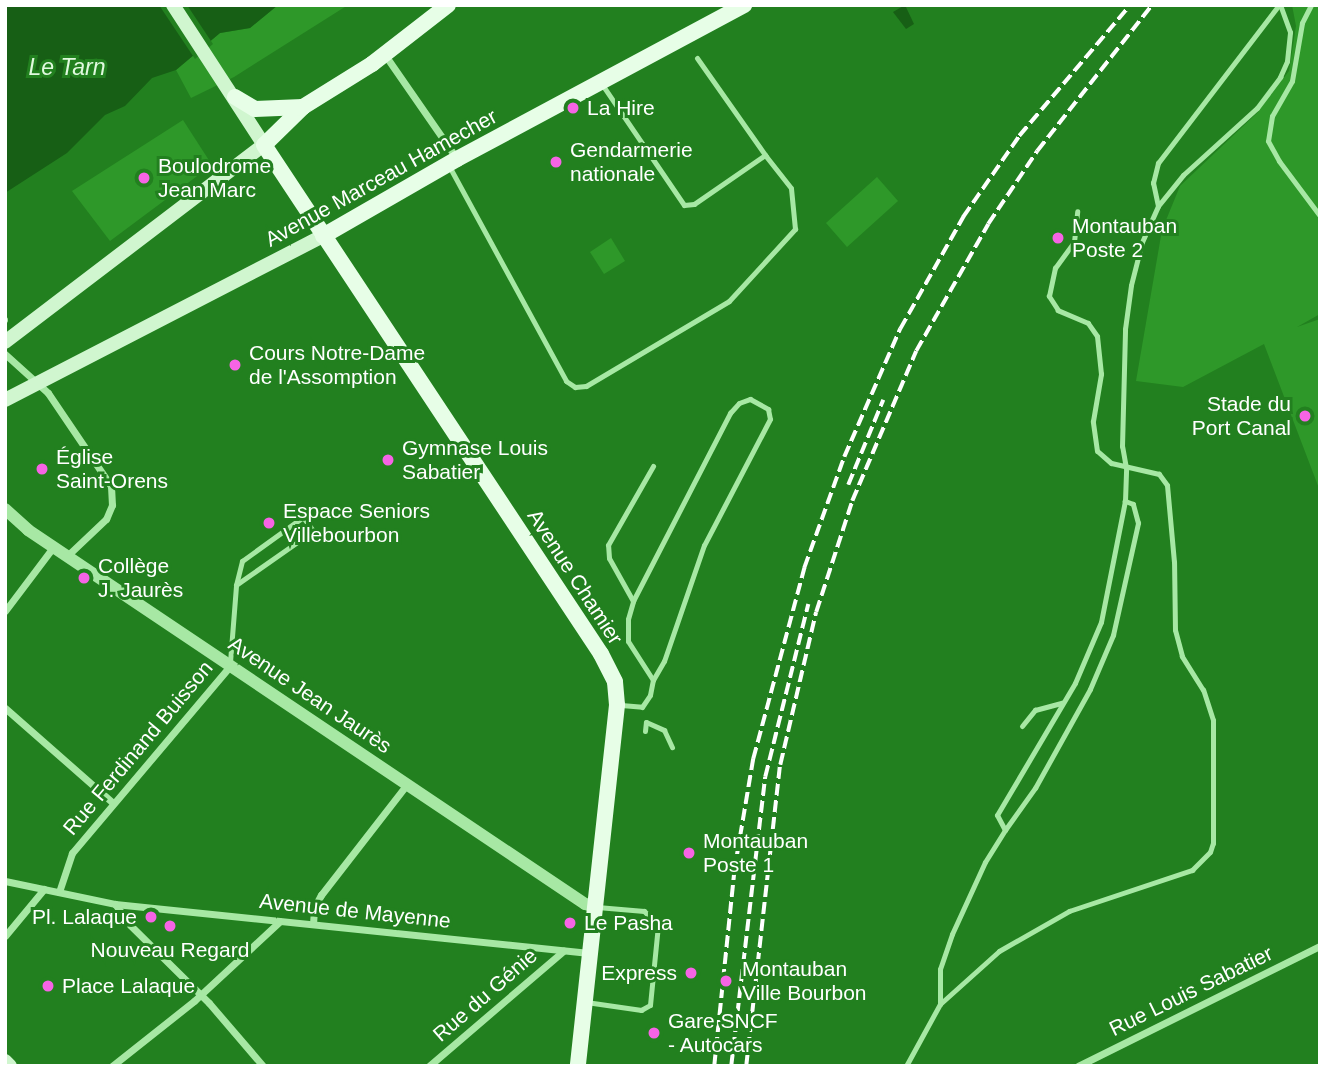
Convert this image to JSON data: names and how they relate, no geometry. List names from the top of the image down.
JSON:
{
  "streets": {
    "main road": ["Avenue Marceau Hamecher", "Avenue Chamier"],
    "street": [
      "Avenue Jean Jaurès",
      "Rue Ferdinand Buisson",
      "Avenue de Mayenne",
      "Rue Louis Sabatier",
      "Rue du Génie"
    ]
  },
  "crossings": [
    ["Avenue Marceau Hamecher", "Avenue Chamier"],
    ["Avenue Chamier", "Avenue Jean Jaurès"],
    ["Avenue Chamier", "Avenue de Mayenne"],
    ["Avenue Jean Jaurès", "Rue Ferdinand Buisson"],
    ["Avenue de Mayenne", "Rue du Génie"]
  ],
  "water": ["Le Tarn"],
  "places": [
    "La Hire",
    "Gendarmerie nationale",
    "Boulodrome Jean Marc",
    "Montauban Poste 2",
    "Cours Notre-Dame de l'Assomption",
    "Stade du Port Canal",
    "Gymnase Louis Sabatier",
    "Église Saint-Orens",
    "Espace Seniors Villebourbon",
    "Collège J. Jaurès",
    "Montauban Poste 1",
    "Pl. Lalaque",
    "Le Pasha",
    "Nouveau Regard",
    "Express",
    "Montauban Ville Bourbon",
    "Place Lalaque",
    "Gare SNCF - Autocars"
  ]
}
